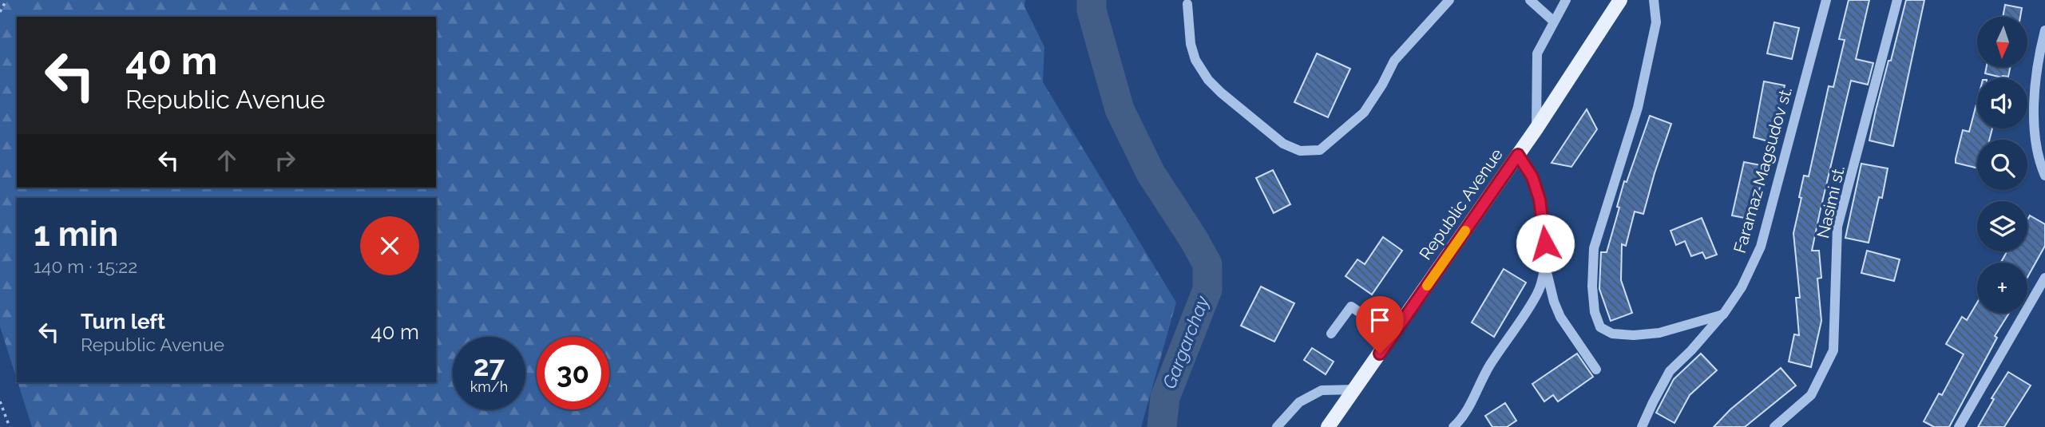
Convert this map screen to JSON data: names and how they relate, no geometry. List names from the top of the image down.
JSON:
{
  "streets": {
    "main road": ["Republic Avenue"],
    "street": ["Faramaz Magsudov st.", "Nasimi st."]
  },
  "water": ["Gargarchay"],
  "north": "bottom",
  "page": {
    "map_buttons": "+",
    "turn": ["40 m", "Republic Avenue"],
    "heading": ["1 min", "140 m · 15:22"],
    "list": [
      {
        "name": "Turn left",
        "note": "Republic Avenue",
        "value": "40 m"
      }
    ],
    "speed": "27 km/h",
    "limit": "30"
  }
}
